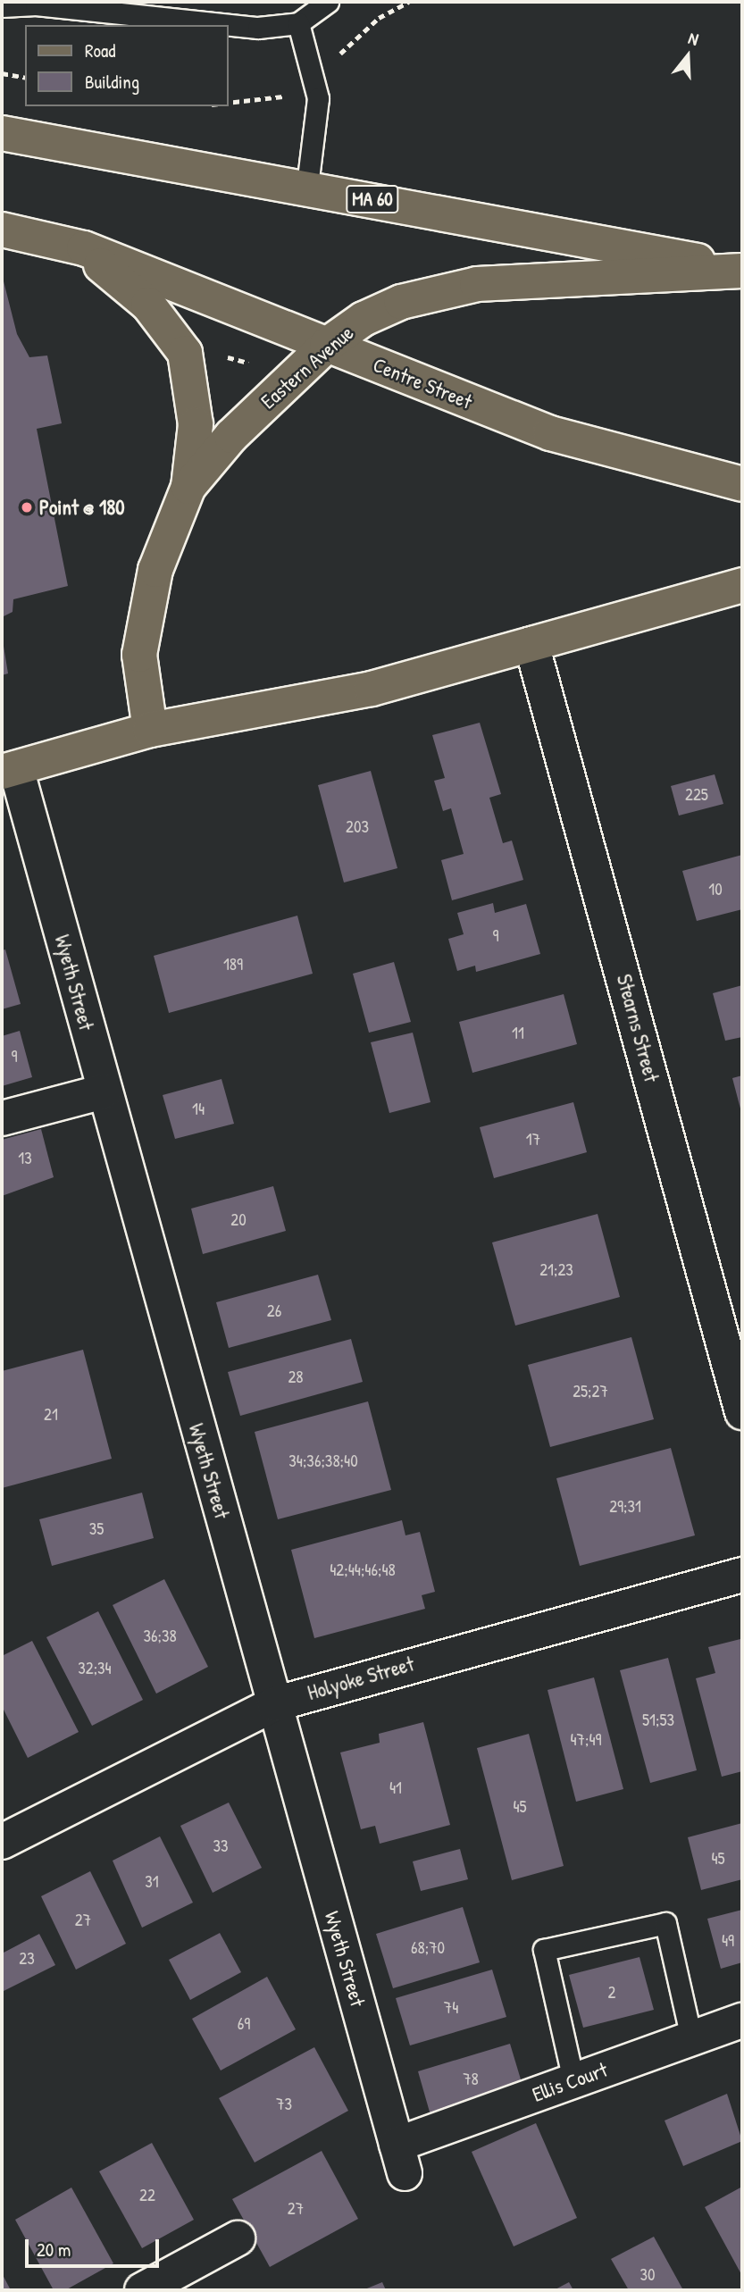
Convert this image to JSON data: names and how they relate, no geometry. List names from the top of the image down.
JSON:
{
  "streets": {
    "main road": ["MA 60", "Eastern Avenue", "Centre Street"],
    "street": [
      "Wyeth Street",
      "Stearns Street",
      "Holyoke Street",
      "Ellis Court"
    ]
  },
  "crossings": [
    ["MA 60", "Eastern Avenue"],
    ["Eastern Avenue", "Centre Street"],
    ["Wyeth Street", "Holyoke Street"],
    ["Wyeth Street", "Ellis Court"]
  ],
  "places": ["Point @ 180"],
  "house_numbers": [
    "225",
    "203",
    "10",
    "9",
    "189",
    "11",
    "9",
    "14",
    "17",
    "13",
    "20",
    "21;23",
    "26",
    "28",
    "25;27",
    "21",
    "34;36;38;40",
    "29;31",
    "35",
    "42;44;46;48",
    "36;38",
    "32;34",
    "51;53",
    "47;49",
    "41",
    "45",
    "33",
    "45",
    "31",
    "27",
    "49",
    "68;70",
    "23",
    "2",
    "74",
    "69",
    "78",
    "73",
    "22",
    "27",
    "30"
  ],
  "legend": ["Road", "Building"],
  "scale_bar": "20 m",
  "north": "top"
}
